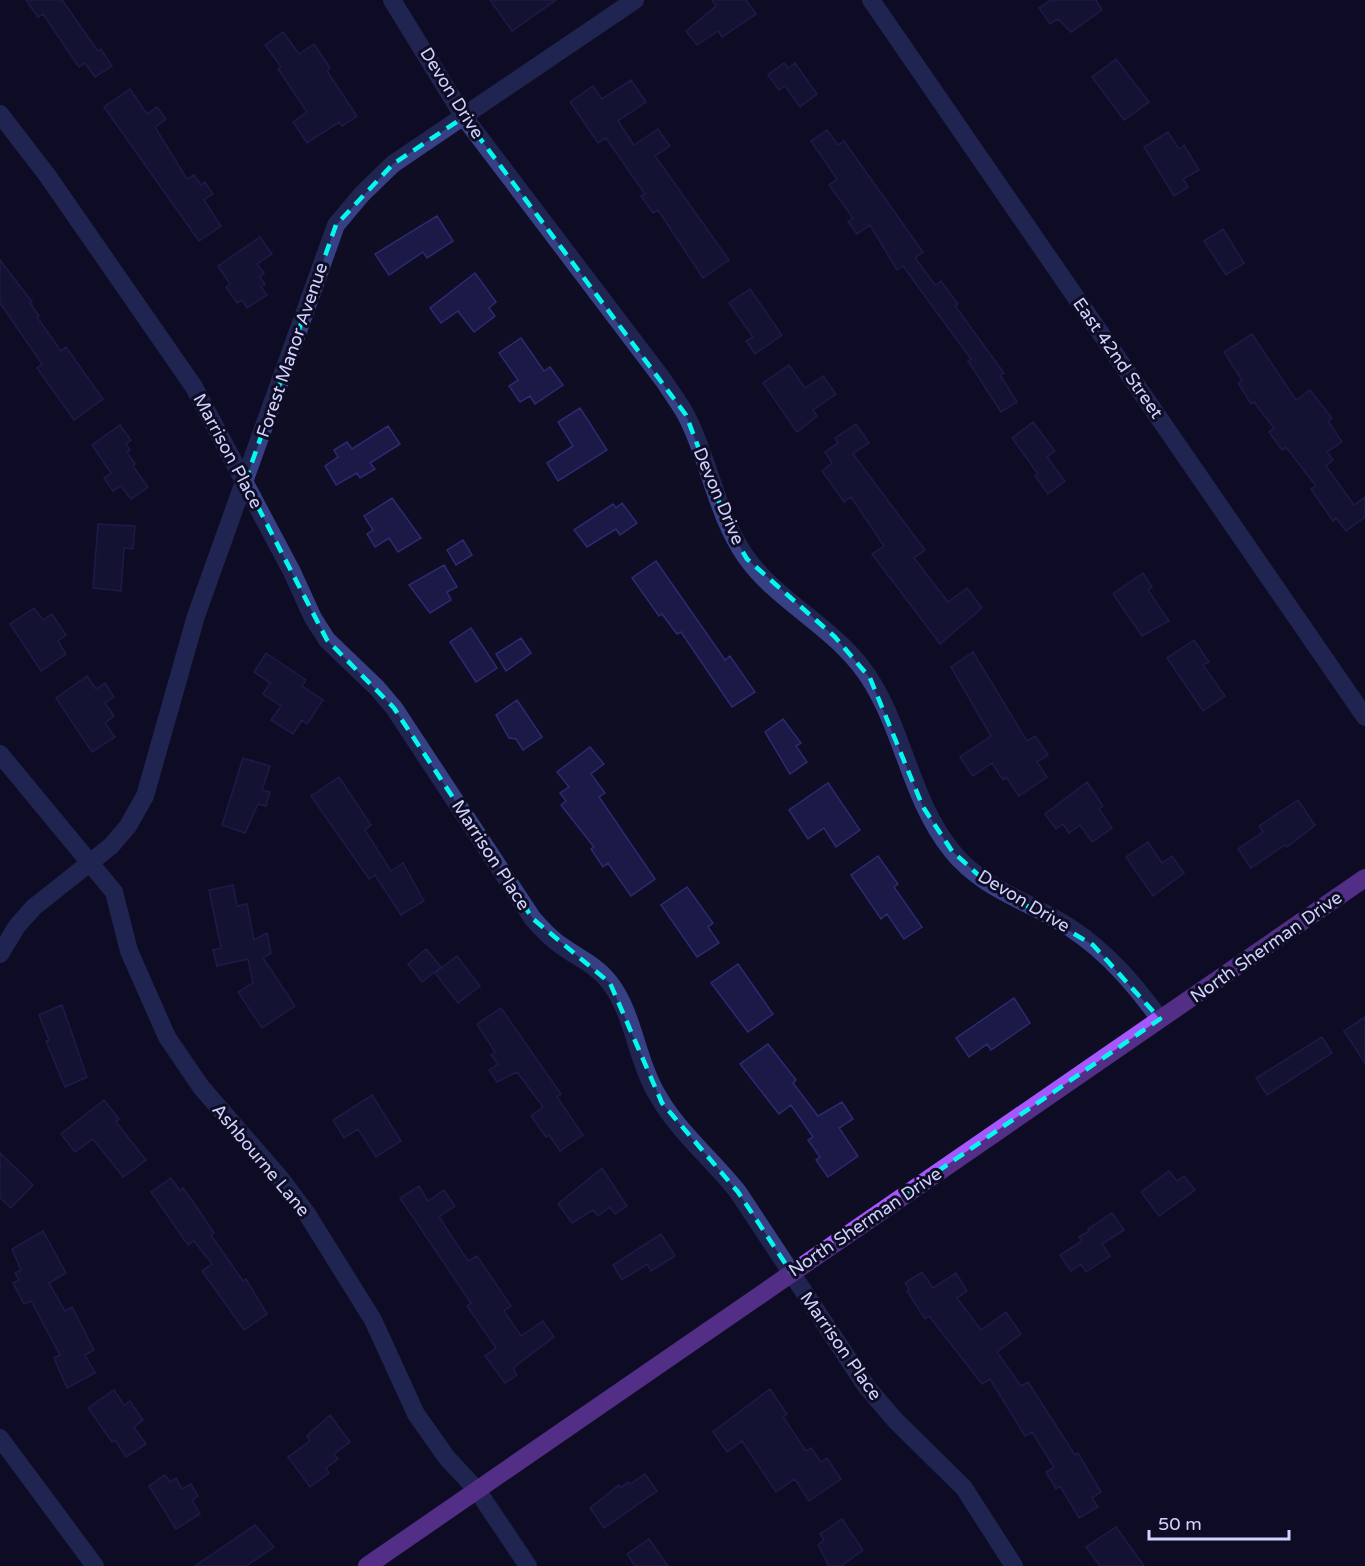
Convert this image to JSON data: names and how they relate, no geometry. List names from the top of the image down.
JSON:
{
  "streets": {
    "main road": ["North Sherman Drive"],
    "street": [
      "Devon Drive",
      "Forest Manor Avenue",
      "East 42nd Street",
      "Marrison Place",
      "Ashbourne Lane"
    ]
  },
  "crossings": [
    ["Devon Drive", "Forest Manor Avenue"],
    ["Devon Drive", "North Sherman Drive"],
    ["Forest Manor Avenue", "Marrison Place"],
    ["Forest Manor Avenue", "Ashbourne Lane"],
    ["Marrison Place", "North Sherman Drive"],
    ["North Sherman Drive", "Ashbourne Lane"]
  ],
  "scale_bar": "50 m"
}
